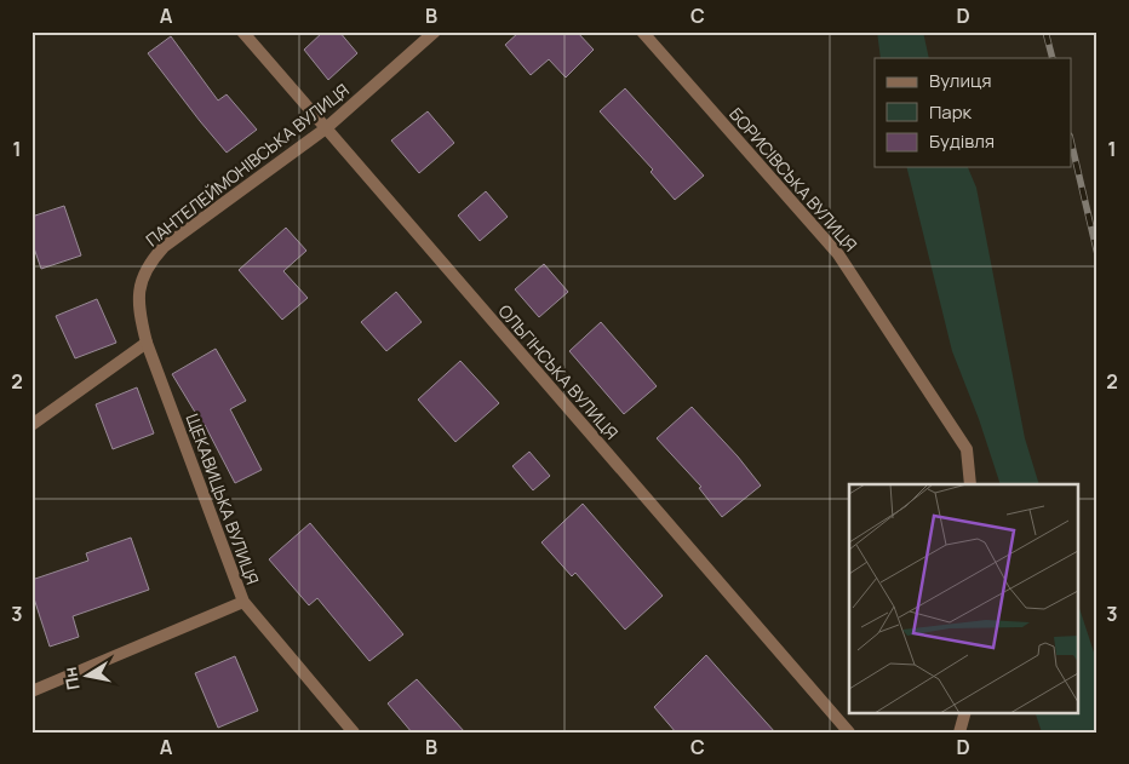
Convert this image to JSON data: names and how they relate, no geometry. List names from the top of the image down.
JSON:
{
  "streets": {
    "street": [
      "ПАНТЕЛЕЙМОНІВСЬКА ВУЛИЦЯ",
      "БОРИСІВСЬКА ВУЛИЦЯ",
      "ОЛЬГІНСЬКА ВУЛИЦЯ",
      "ЩЕКАВИЦЬКА ВУЛИЦЯ"
    ]
  },
  "crossings": [
    ["ПАНТЕЛЕЙМОНІВСЬКА ВУЛИЦЯ", "ОЛЬГІНСЬКА ВУЛИЦЯ"],
    ["ПАНТЕЛЕЙМОНІВСЬКА ВУЛИЦЯ", "ЩЕКАВИЦЬКА ВУЛИЦЯ"]
  ],
  "legend": ["Вулиця", "Парк", "Будівля"],
  "north": "left",
  "grid": {
    "columns": [
      "A",
      "B",
      "C",
      "D"
    ],
    "rows": ["1", "2", "3"]
  }
}
